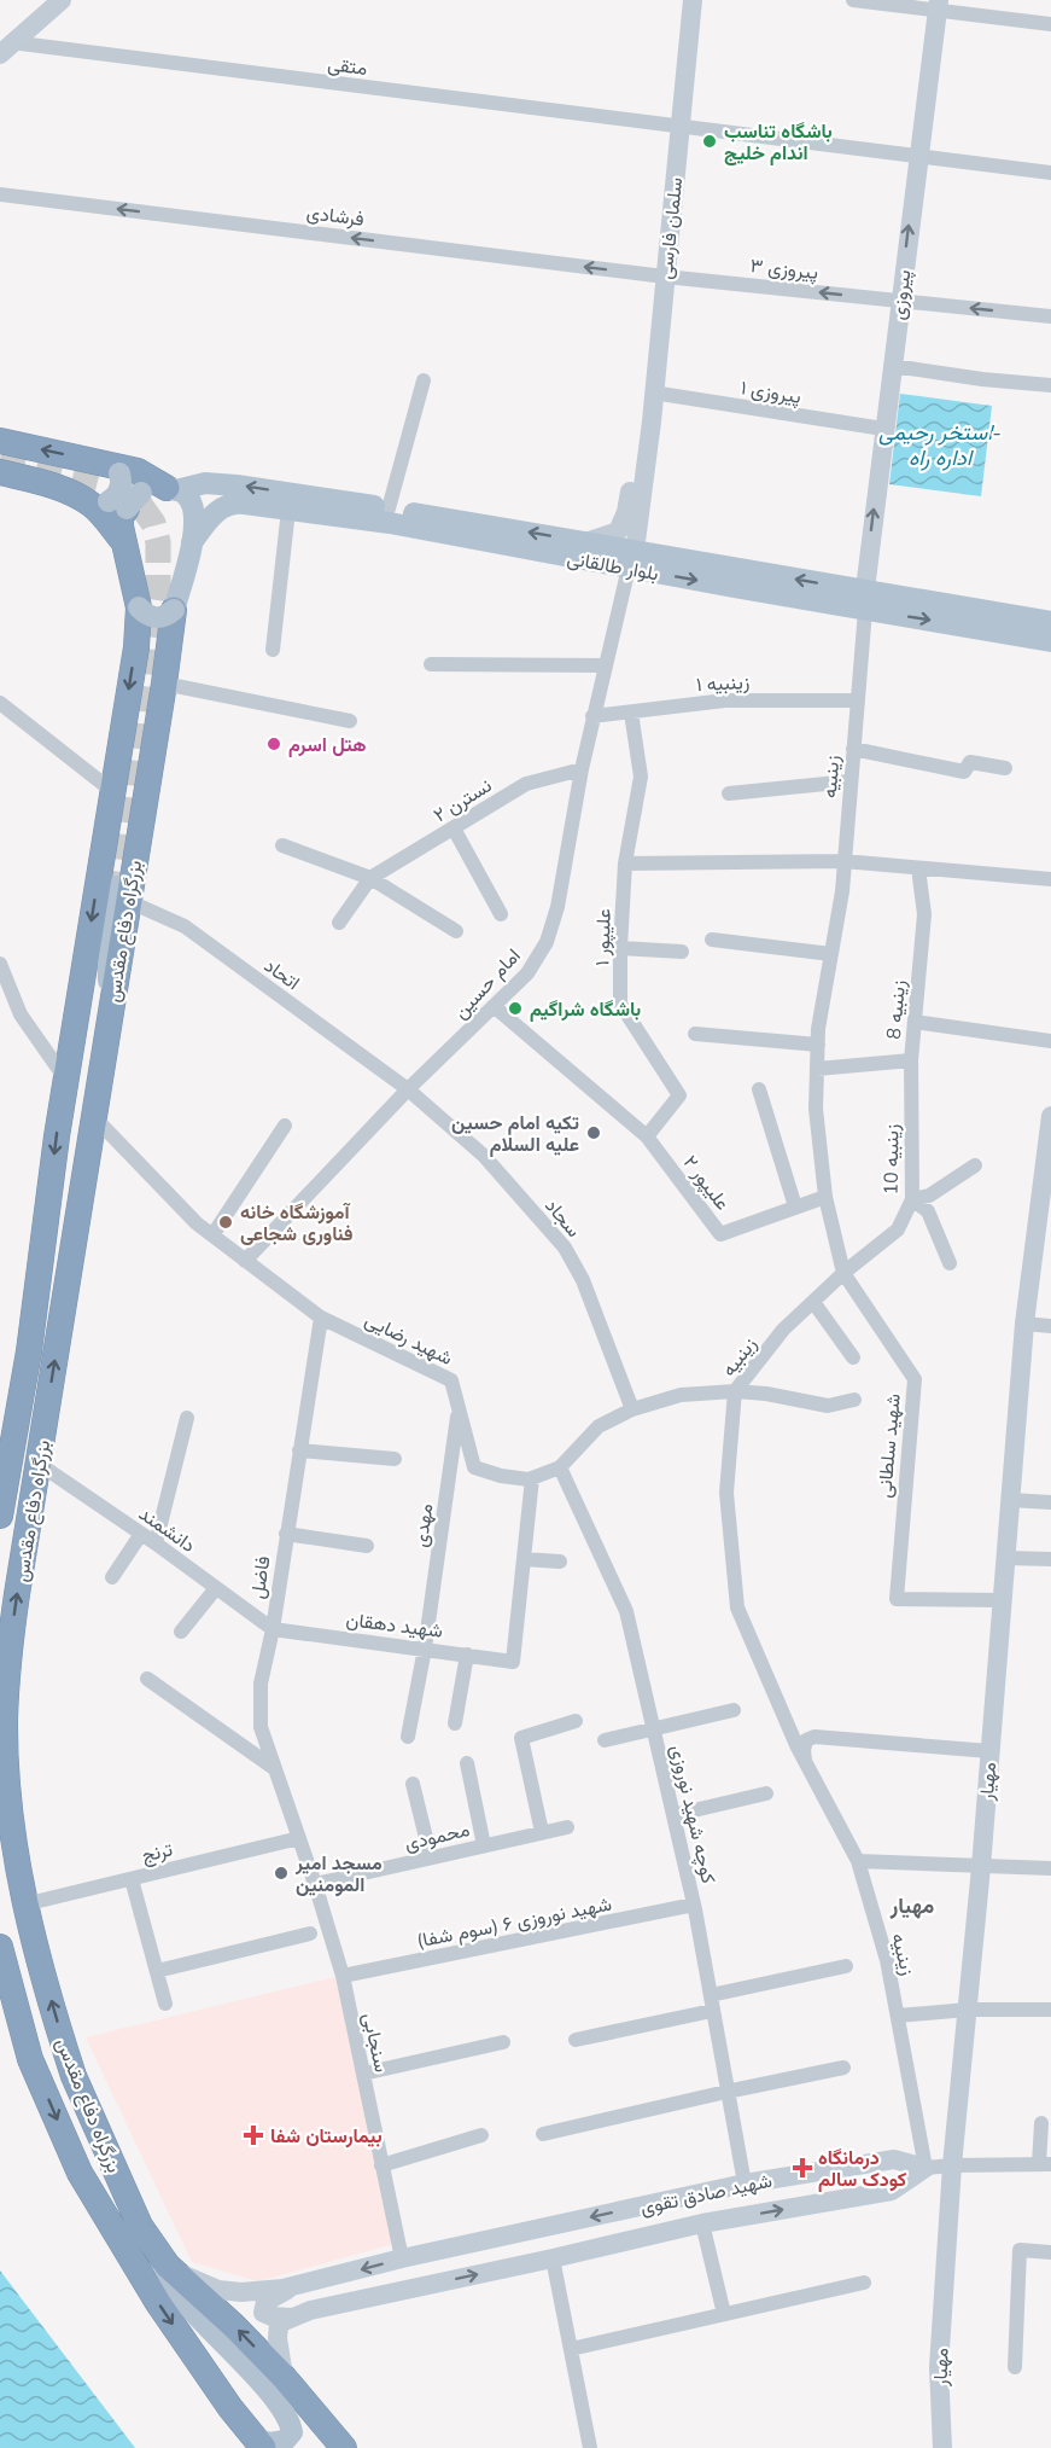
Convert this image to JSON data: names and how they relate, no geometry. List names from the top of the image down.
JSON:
{
  "streets": {
    "highway": ["بزرگراه دفاع مقدس"],
    "main road": ["بلوار طالقانی"],
    "street": [
      "متقی",
      "فرشادی",
      "سلمان فارسی",
      "پیروزی ٣",
      "پیروزی",
      "پیروزی ١",
      "زینبیه ۱",
      "زینبیه",
      "نسترن ۲",
      "علیپور ۱",
      "اتحاد",
      "امام حسین",
      "زینبیه 8",
      "زینبیه 10",
      "علیپور ۲",
      "سجاد",
      "شهید رضایی",
      "شهید سلطانی",
      "مهدی",
      "دانشمند",
      "فاضل",
      "شهید دهقان",
      "مهیار",
      "کوچه شهید نوروزی",
      "محمودی",
      "ترنج",
      "شهید نوروزی ۶ (سوم شفا)",
      "سنجابی",
      "شهید صادق تقوی"
    ]
  },
  "crossings": [
    ["متقی", "سلمان فارسی"],
    ["متقی", "پیروزی"],
    ["فرشادی", "سلمان فارسی"],
    ["فرشادی", "پیروزی ٣"],
    ["سلمان فارسی", "پیروزی ٣"],
    ["سلمان فارسی", "پیروزی ١"],
    ["سلمان فارسی", "بلوار طالقانی"],
    ["سلمان فارسی", "امام حسین"],
    ["پیروزی ٣", "پیروزی"],
    ["پیروزی", "پیروزی ١"],
    ["پیروزی", "بلوار طالقانی"],
    ["پیروزی", "زینبیه"],
    ["بلوار طالقانی", "زینبیه"],
    ["بلوار طالقانی", "امام حسین"],
    ["زینبیه ۱", "زینبیه"],
    ["زینبیه ۱", "علیپور ۱"],
    ["زینبیه ۱", "امام حسین"],
    ["زینبیه", "زینبیه 8"],
    ["زینبیه", "زینبیه 10"],
    ["زینبیه", "علیپور ۲"],
    ["زینبیه", "شهید رضایی"],
    ["زینبیه", "شهید سلطانی"],
    ["زینبیه", "شهید صادق تقوی"],
    ["نسترن ۲", "امام حسین"],
    ["بزرگراه دفاع مقدس", "اتحاد"],
    ["بزرگراه دفاع مقدس", "شهید رضایی"],
    ["بزرگراه دفاع مقدس", "دانشمند"],
    ["بزرگراه دفاع مقدس", "ترنج"],
    ["بزرگراه دفاع مقدس", "شهید صادق تقوی"],
    ["علیپور ۱", "علیپور ۲"],
    ["اتحاد", "امام حسین"],
    ["اتحاد", "سجاد"],
    ["امام حسین", "سجاد"],
    ["امام حسین", "شهید رضایی"],
    ["زینبیه 8", "زینبیه 10"],
    ["زینبیه 10", "شهید سلطانی"],
    ["سجاد", "شهید رضایی"],
    ["شهید رضایی", "مهدی"],
    ["شهید رضایی", "فاضل"],
    ["شهید رضایی", "کوچه شهید نوروزی"],
    ["شهید سلطانی", "مهیار"],
    ["مهدی", "شهید دهقان"],
    ["دانشمند", "فاضل"],
    ["دانشمند", "شهید دهقان"],
    ["فاضل", "شهید دهقان"],
    ["فاضل", "ترنج"],
    ["فاضل", "سنجابی"],
    ["کوچه شهید نوروزی", "شهید نوروزی ۶ (سوم شفا)"],
    ["کوچه شهید نوروزی", "شهید صادق تقوی"],
    ["محمودی", "سنجابی"],
    ["ترنج", "سنجابی"],
    ["شهید نوروزی ۶ (سوم شفا)", "سنجابی"],
    ["سنجابی", "شهید صادق تقوی"]
  ],
  "one_way": ["فرشادی", "پیروزی"],
  "districts": ["مهیار"],
  "water": ["استخر رحیمی- اداره راه"],
  "places": {
    "other": [
      "باشگاه تناسب اندام خلیج",
      "هتل اسرم",
      "باشگاه شراگیم",
      "تکیه امام حسین علیه السلام",
      "آموزشگاه خانه فناوری شجاعی",
      "مسجد امیر المومنین"
    ],
    "health": ["بیمارستان شفا", "درمانگاه کودک سالم"]
  }
}
